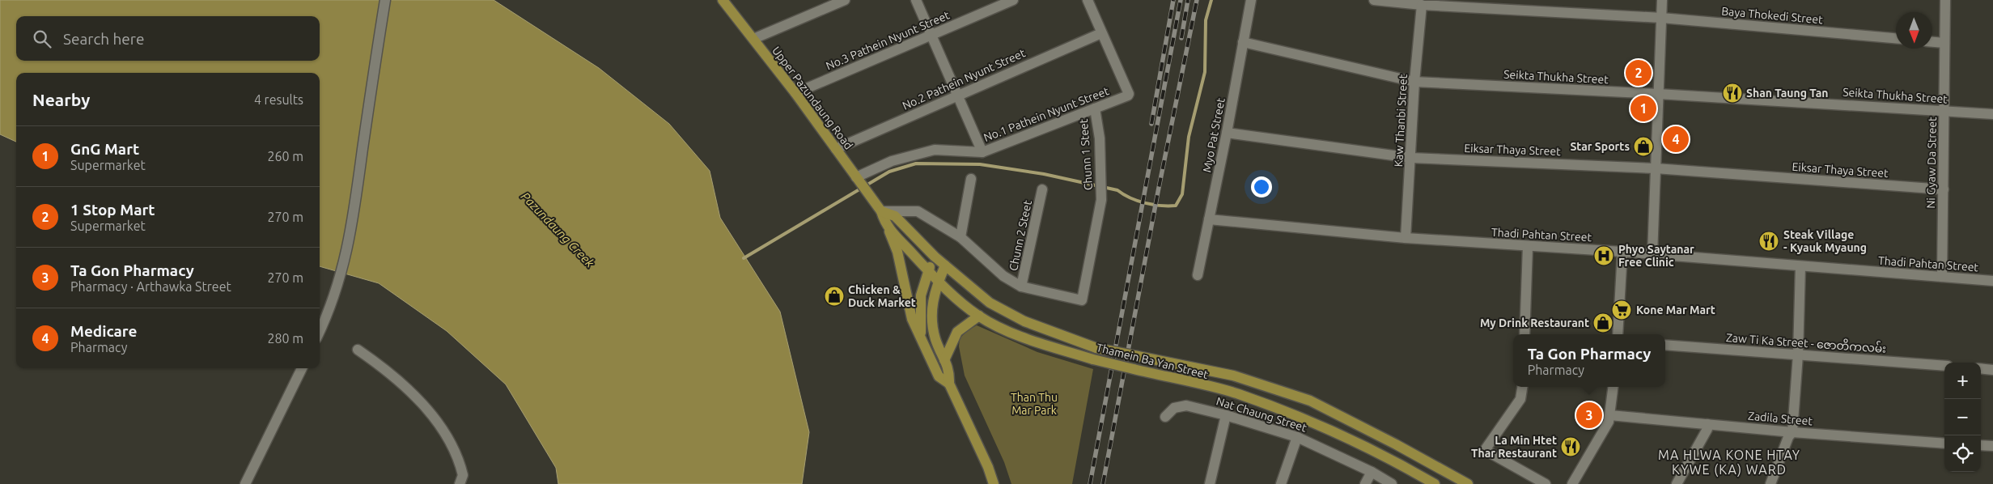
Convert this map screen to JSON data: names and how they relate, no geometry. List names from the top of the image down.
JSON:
{
  "streets": {
    "main road": ["Upper Pazundaung Road", "Thamein Ba Yan Street"],
    "street": [
      "Baya Thokedi Street",
      "No.3 Pathein Nyunt Street",
      "Seikta Thukha Street",
      "No.2 Pathein Nyunt Street",
      "No.1 Pathein Nyunt Street",
      "Kaw Thanbi Street",
      "Myo Pat Street",
      "Eiksar Thaya Street",
      "Chunn 1 Steet",
      "Ni Gyaw Da Street",
      "Thadi Pahtan Street",
      "Chunn 2 Steet",
      "Zaw Ti Ka Street - ဇောတိကလမ်း",
      "Nat Chaung Street",
      "Zadila Street"
    ]
  },
  "crossings": [
    ["Baya Thokedi Street", "Kaw Thanbi Street"],
    ["No.3 Pathein Nyunt Street", "Upper Pazundaung Road"],
    ["Seikta Thukha Street", "Kaw Thanbi Street"],
    ["Seikta Thukha Street", "Myo Pat Street"],
    ["Seikta Thukha Street", "Ni Gyaw Da Street"],
    ["No.2 Pathein Nyunt Street", "Upper Pazundaung Road"],
    ["No.2 Pathein Nyunt Street", "No.1 Pathein Nyunt Street"],
    ["Upper Pazundaung Road", "No.1 Pathein Nyunt Street"],
    ["Upper Pazundaung Road", "Thamein Ba Yan Street"],
    ["No.1 Pathein Nyunt Street", "Chunn 1 Steet"],
    ["Kaw Thanbi Street", "Eiksar Thaya Street"],
    ["Kaw Thanbi Street", "Thadi Pahtan Street"],
    ["Myo Pat Street", "Eiksar Thaya Street"],
    ["Myo Pat Street", "Thadi Pahtan Street"],
    ["Eiksar Thaya Street", "Ni Gyaw Da Street"],
    ["Chunn 1 Steet", "Chunn 2 Steet"],
    ["Ni Gyaw Da Street", "Thadi Pahtan Street"]
  ],
  "districts": ["MA HLWA KONE HTAY KYWE (KA) WARD"],
  "water": ["Pazundaung Creek"],
  "parks": ["Than Thu Mar Park"],
  "places": {
    "restaurant": ["Shan Taung Tan", "Steak Village - Kyauk Myaung", "La Min Htet Thar Restaurant"],
    "shop": ["Star Sports", "Chicken & Duck Market", "My Drink Restaurant"],
    "hospital": ["Phyo Saytanar Free Clinic"],
    "supermarket": ["Kone Mar Mart"]
  },
  "north": "bottom",
  "page": {
    "search": "Search here",
    "pins": [
      "2",
      "1",
      "4",
      "3"
    ],
    "heading": ["Nearby", "4 results"],
    "list": [
      {
        "mark": "1",
        "name": "GnG Mart",
        "note": "Supermarket",
        "value": "260 m"
      },
      {
        "mark": "2",
        "name": "1 Stop Mart",
        "note": "Supermarket",
        "value": "270 m"
      },
      {
        "mark": "3",
        "name": "Ta Gon Pharmacy",
        "note": "Pharmacy · Arthawka Street",
        "value": "270 m"
      },
      {
        "mark": "4",
        "name": "Medicare",
        "note": "Pharmacy",
        "value": "280 m"
      }
    ],
    "popup": ["Ta Gon Pharmacy", "Pharmacy"],
    "map_buttons": ["+", "−"]
  }
}
